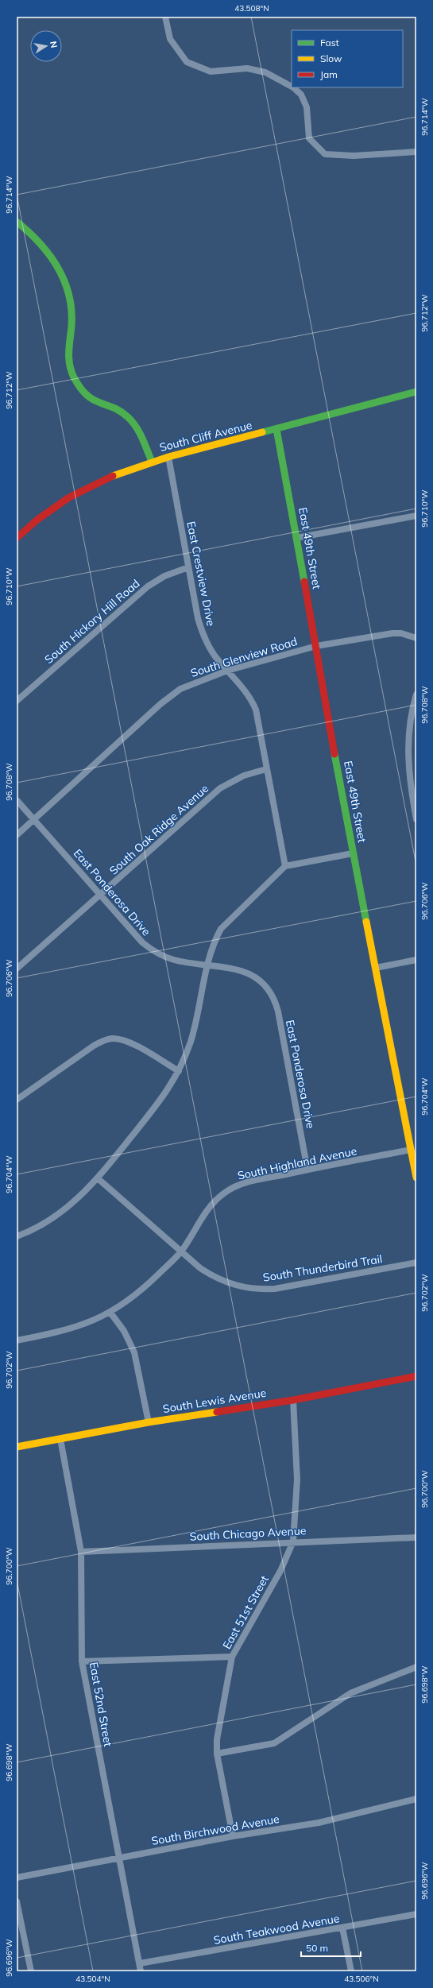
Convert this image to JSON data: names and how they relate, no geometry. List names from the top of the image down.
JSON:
{
  "streets": {
    "street": [
      "South Cliff Avenue",
      "East 49th Street",
      "East Crestview Drive",
      "South Hickory Hill Road",
      "South Glenview Road",
      "South Oak Ridge Avenue",
      "East Ponderosa Drive",
      "South Highland Avenue",
      "South Thunderbird Trail",
      "South Lewis Avenue",
      "South Chicago Avenue",
      "East 51st Street",
      "East 52nd Street",
      "South Birchwood Avenue",
      "South Teakwood Avenue"
    ]
  },
  "crossings": [
    ["South Cliff Avenue", "East 49th Street"],
    ["South Cliff Avenue", "East Crestview Drive"],
    ["East 49th Street", "South Glenview Road"],
    ["East 49th Street", "South Highland Avenue"],
    ["East Crestview Drive", "South Hickory Hill Road"],
    ["East Crestview Drive", "South Glenview Road"],
    ["East Crestview Drive", "South Oak Ridge Avenue"],
    ["South Glenview Road", "East Ponderosa Drive"],
    ["South Oak Ridge Avenue", "East Ponderosa Drive"],
    ["East Ponderosa Drive", "South Highland Avenue"],
    ["South Highland Avenue", "South Thunderbird Trail"],
    ["South Lewis Avenue", "East 51st Street"],
    ["South Lewis Avenue", "East 52nd Street"],
    ["South Chicago Avenue", "East 51st Street"],
    ["South Chicago Avenue", "East 52nd Street"],
    ["East 51st Street", "South Birchwood Avenue"],
    ["East 52nd Street", "South Birchwood Avenue"],
    ["East 52nd Street", "South Teakwood Avenue"]
  ],
  "legend": ["Fast", "Slow", "Jam"],
  "scale_bar": "50 m",
  "north": "right",
  "coordinates": [
    "43.508°N",
    "96.714°W",
    "96.712°W",
    "96.710°W",
    "96.708°W",
    "96.706°W",
    "96.704°W",
    "96.702°W",
    "96.700°W",
    "96.698°W",
    "96.696°W",
    "43.504°N",
    "43.506°N"
  ]
}
